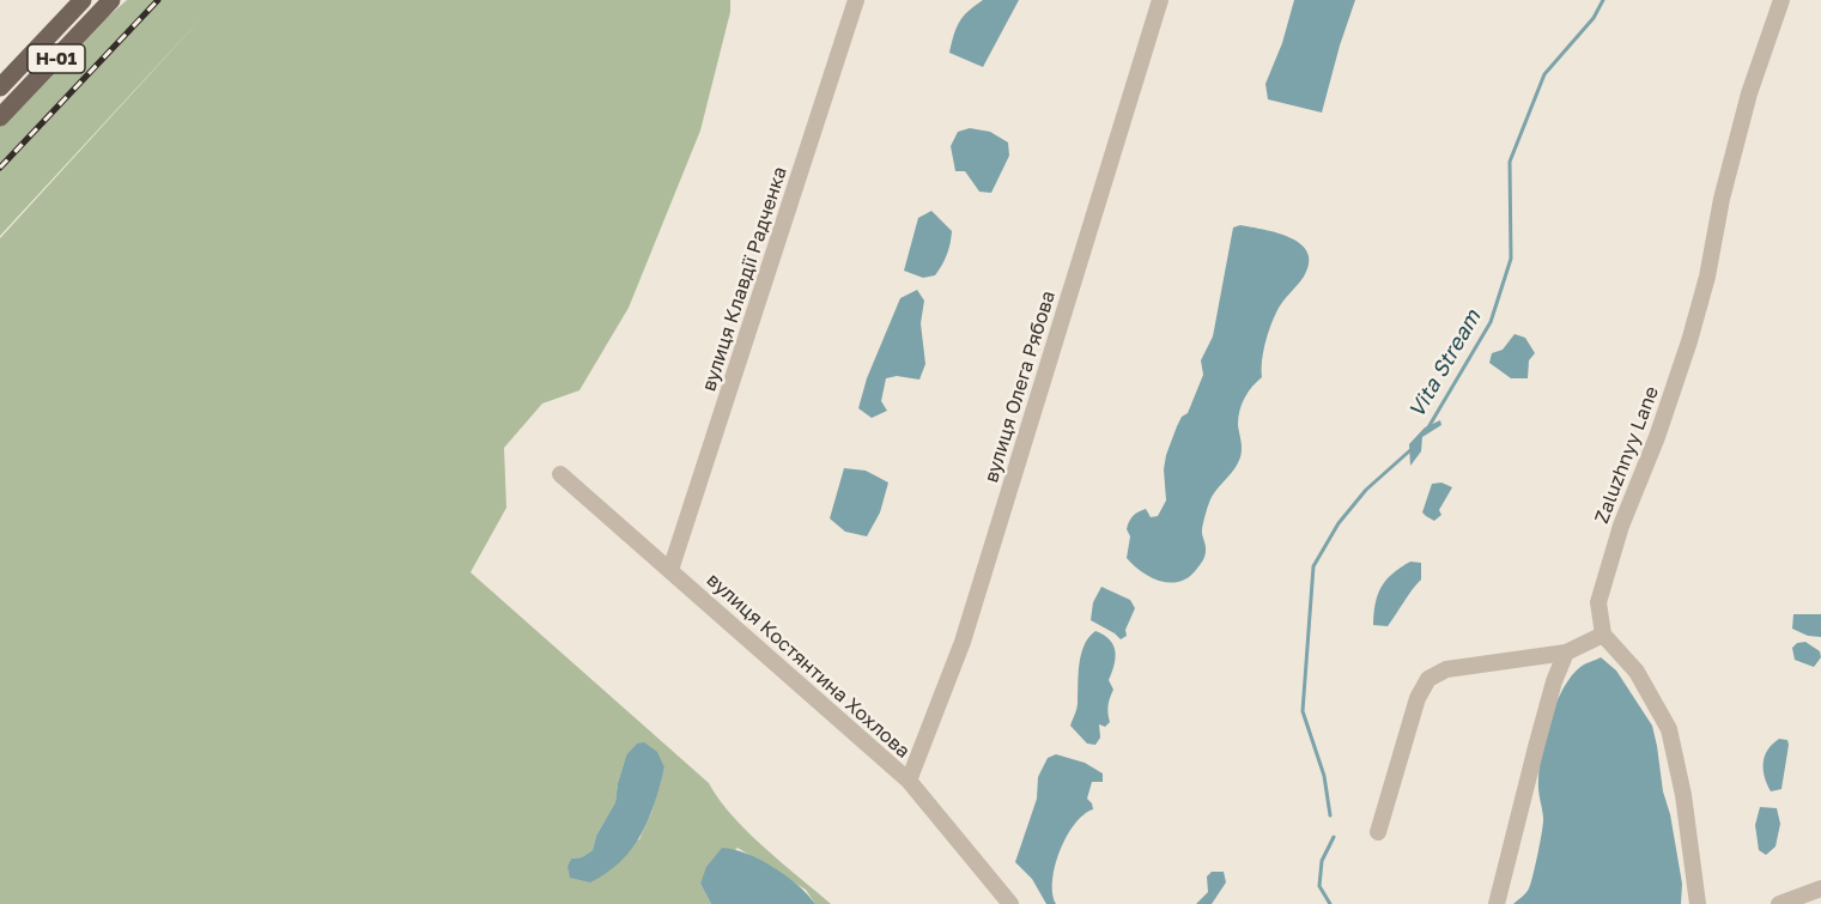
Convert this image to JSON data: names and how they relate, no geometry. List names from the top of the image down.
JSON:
{
  "streets": {
    "main road": ["Н-01"],
    "street": [
      "вулиця Клавдії Радченка",
      "вулиця Олега Рябова",
      "Zaluzhnyy Lane",
      "вулиця Костянтина Хохлова"
    ]
  },
  "crossings": [
    ["вулиця Клавдії Радченка", "вулиця Костянтина Хохлова"],
    ["вулиця Олега Рябова", "вулиця Костянтина Хохлова"]
  ],
  "water": ["Vita Stream"]
}
